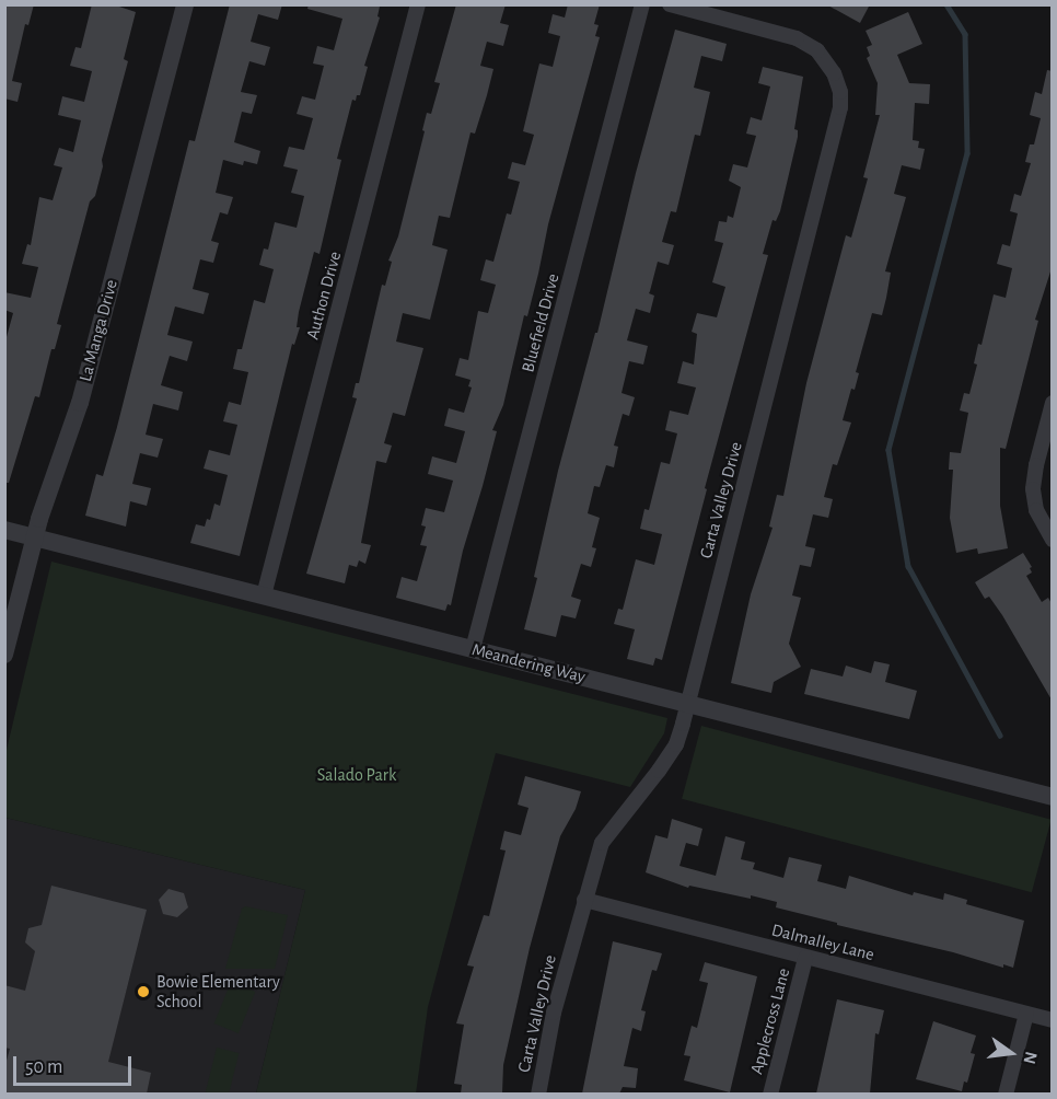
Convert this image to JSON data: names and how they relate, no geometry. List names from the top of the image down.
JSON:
{
  "streets": {
    "street": [
      "Authon Drive",
      "Bluefield Drive",
      "La Manga Drive",
      "Carta Valley Drive",
      "Meandering Way",
      "Dalmalley Lane",
      "Applecross Lane"
    ]
  },
  "crossings": [
    ["Authon Drive", "Meandering Way"],
    ["Bluefield Drive", "Meandering Way"],
    ["La Manga Drive", "Meandering Way"],
    ["Carta Valley Drive", "Meandering Way"],
    ["Carta Valley Drive", "Dalmalley Lane"],
    ["Dalmalley Lane", "Applecross Lane"]
  ],
  "parks": ["Salado Park"],
  "places": ["Bowie Elementary School"],
  "scale_bar": "50 m",
  "north": "right"
}
